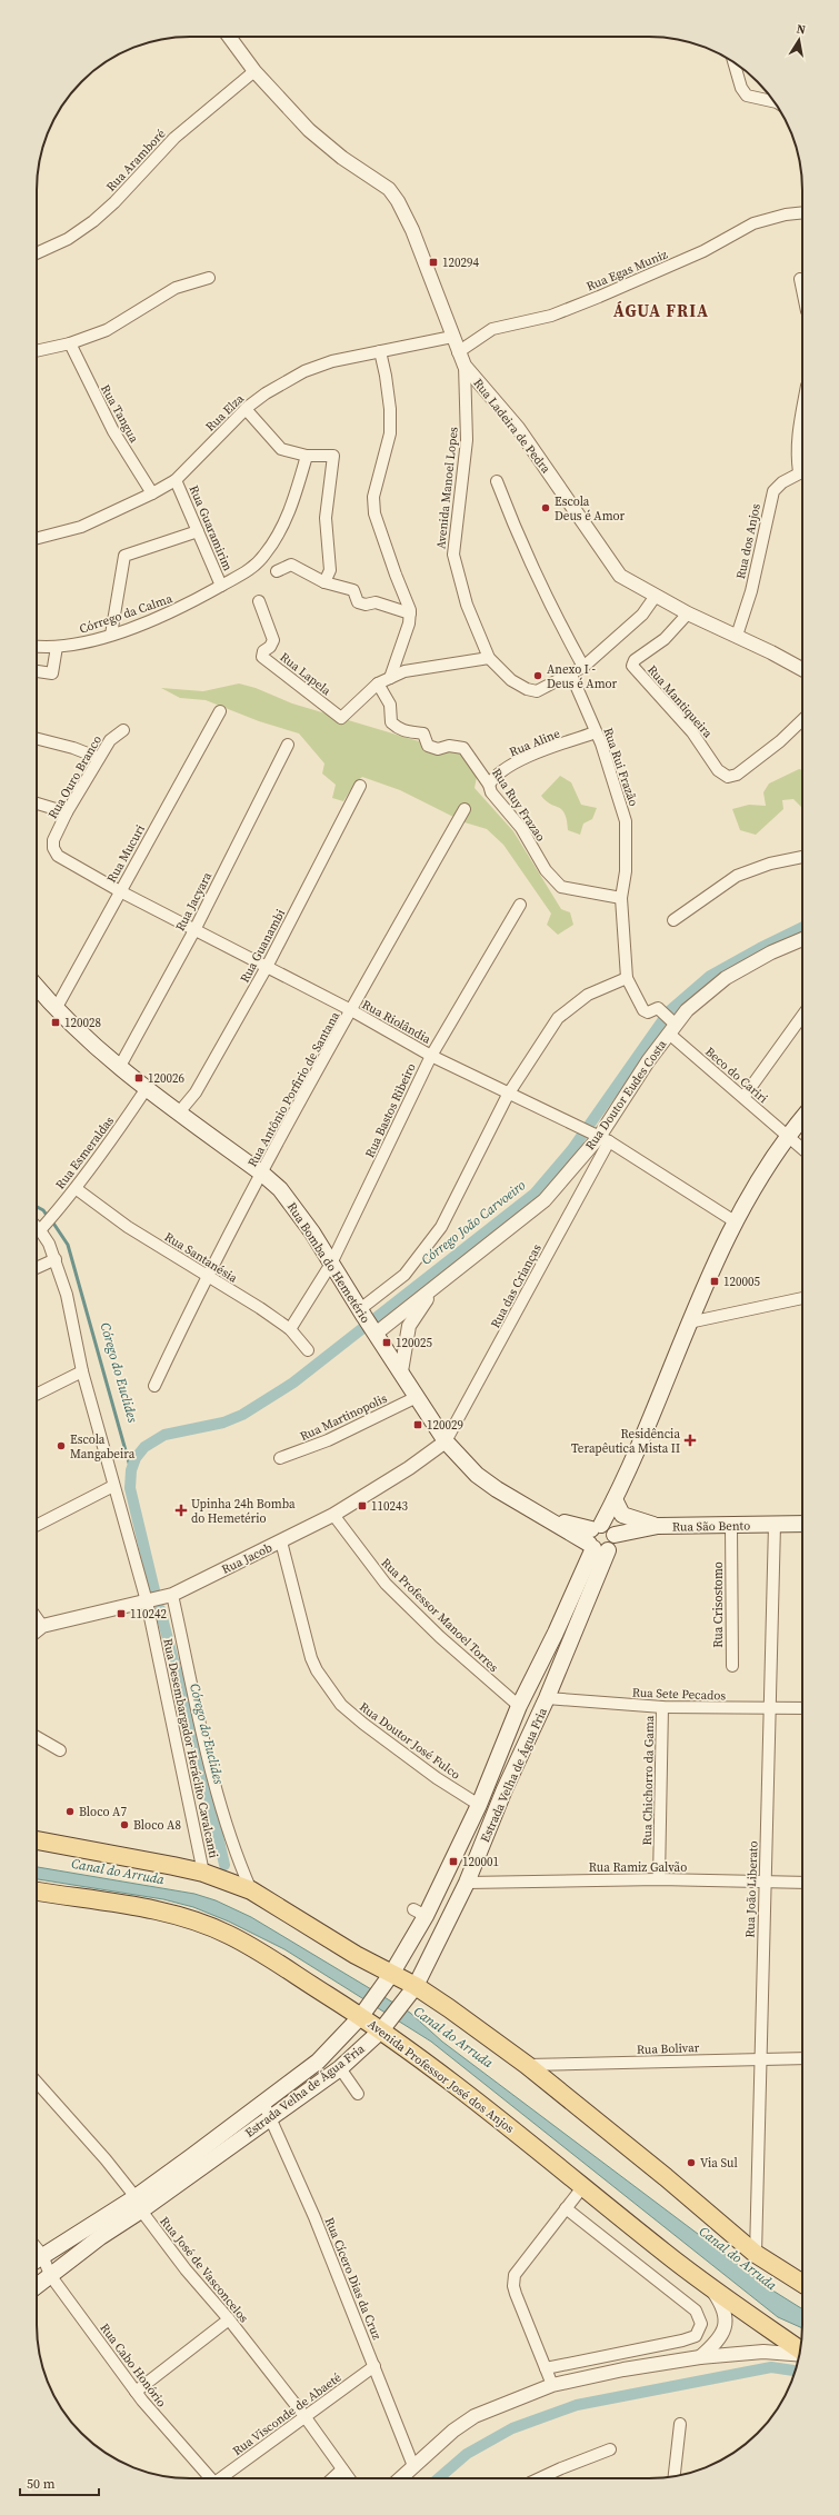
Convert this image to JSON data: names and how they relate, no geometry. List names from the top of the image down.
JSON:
{
  "streets": {
    "main road": [
      "Rua Bomba do Hemetério",
      "Rua São Bento",
      "Estrada Velha de Água Fria",
      "Avenida Professor José dos Anjos"
    ],
    "street": [
      "Rua Aramboré",
      "Rua Egas Muniz",
      "Rua Elza",
      "Rua Tangua",
      "Rua Ladeira de Pedra",
      "Avenida Manoel Lopes",
      "Rua Guaramirim",
      "Rua dos Anjos",
      "Córrego da Calma",
      "Rua Lapela",
      "Rua Mantiqueira",
      "Rua Aline",
      "Rua Rui Frazão",
      "Rua Ouro Branco",
      "Rua Ruy Frazao",
      "Rua Mucuri",
      "Rua Jacyara",
      "Rua Guanambi",
      "Rua Riolândia",
      "Beco do Cariri",
      "Rua Antônio Porfirio de Santana",
      "Rua Doutor Eudes Costa",
      "Rua Bastos Ribeiro",
      "Rua Esmeraldas",
      "Rua Santanésia",
      "Rua das Crianças",
      "Rua Martinopolis",
      "Rua Jacob",
      "Rua Crisostomo",
      "Rua Professor Manoel Torres",
      "Rua Sete Pecados",
      "Rua Doutor José Fulco",
      "Rua Desembargador Heráclito Cavalcanti",
      "Rua Chichorro da Gama",
      "Rua Ramiz Galvão",
      "Rua João Liberato",
      "Rua Bolivar",
      "Rua José de Vasconcelos",
      "Rua Cícero Dias da Cruz",
      "Rua Cabo Honório",
      "Rua Visconde de Abaeté"
    ]
  },
  "crossings": [
    ["Rua Aramboré", "Rua Ladeira de Pedra"],
    ["Rua Egas Muniz", "Rua Ladeira de Pedra"],
    ["Rua Elza", "Rua Tangua"],
    ["Rua Elza", "Rua Ladeira de Pedra"],
    ["Rua Elza", "Rua Guaramirim"],
    ["Rua Ladeira de Pedra", "Avenida Manoel Lopes"],
    ["Rua Ladeira de Pedra", "Rua dos Anjos"],
    ["Rua Ladeira de Pedra", "Rua Mantiqueira"],
    ["Avenida Manoel Lopes", "Rua Rui Frazão"],
    ["Rua Guaramirim", "Córrego da Calma"],
    ["Rua Lapela", "Rua Ruy Frazao"],
    ["Rua Aline", "Rua Rui Frazão"],
    ["Rua Aline", "Rua Ruy Frazao"],
    ["Rua Rui Frazão", "Rua Ruy Frazao"],
    ["Rua Rui Frazão", "Beco do Cariri"],
    ["Rua Ouro Branco", "Rua Riolândia"],
    ["Rua Mucuri", "Rua Riolândia"],
    ["Rua Mucuri", "Rua Bomba do Hemetério"],
    ["Rua Jacyara", "Rua Riolândia"],
    ["Rua Jacyara", "Rua Bomba do Hemetério"],
    ["Rua Guanambi", "Rua Riolândia"],
    ["Rua Guanambi", "Rua Bomba do Hemetério"],
    ["Rua Riolândia", "Rua Antônio Porfirio de Santana"],
    ["Rua Riolândia", "Rua Doutor Eudes Costa"],
    ["Rua Riolândia", "Rua Bastos Ribeiro"],
    ["Rua Riolândia", "Rua das Crianças"],
    ["Rua Riolândia", "Estrada Velha de Água Fria"],
    ["Beco do Cariri", "Rua Doutor Eudes Costa"],
    ["Beco do Cariri", "Estrada Velha de Água Fria"],
    ["Rua Antônio Porfirio de Santana", "Rua Santanésia"],
    ["Rua Antônio Porfirio de Santana", "Rua Bomba do Hemetério"],
    ["Rua Doutor Eudes Costa", "Rua Bomba do Hemetério"],
    ["Rua Doutor Eudes Costa", "Rua das Crianças"],
    ["Rua Bastos Ribeiro", "Rua Santanésia"],
    ["Rua Bastos Ribeiro", "Rua Bomba do Hemetério"],
    ["Rua Esmeraldas", "Rua Santanésia"],
    ["Rua Esmeraldas", "Rua Bomba do Hemetério"],
    ["Rua Esmeraldas", "Rua Desembargador Heráclito Cavalcanti"],
    ["Rua Bomba do Hemetério", "Rua das Crianças"],
    ["Rua Bomba do Hemetério", "Rua Martinopolis"],
    ["Rua Bomba do Hemetério", "Rua São Bento"],
    ["Rua Bomba do Hemetério", "Rua Jacob"],
    ["Rua Bomba do Hemetério", "Estrada Velha de Água Fria"],
    ["Rua das Crianças", "Rua Jacob"],
    ["Rua São Bento", "Rua Crisostomo"],
    ["Rua São Bento", "Estrada Velha de Água Fria"],
    ["Rua São Bento", "Rua João Liberato"],
    ["Rua Jacob", "Rua Professor Manoel Torres"],
    ["Rua Jacob", "Rua Doutor José Fulco"],
    ["Rua Jacob", "Rua Desembargador Heráclito Cavalcanti"],
    ["Rua Professor Manoel Torres", "Estrada Velha de Água Fria"],
    ["Rua Sete Pecados", "Estrada Velha de Água Fria"],
    ["Rua Sete Pecados", "Rua Chichorro da Gama"],
    ["Rua Sete Pecados", "Rua João Liberato"],
    ["Rua Doutor José Fulco", "Estrada Velha de Água Fria"],
    ["Estrada Velha de Água Fria", "Rua Ramiz Galvão"],
    ["Estrada Velha de Água Fria", "Avenida Professor José dos Anjos"],
    ["Estrada Velha de Água Fria", "Rua José de Vasconcelos"],
    ["Estrada Velha de Água Fria", "Rua Cícero Dias da Cruz"],
    ["Estrada Velha de Água Fria", "Rua Cabo Honório"],
    ["Rua Chichorro da Gama", "Rua Ramiz Galvão"],
    ["Rua Ramiz Galvão", "Rua João Liberato"],
    ["Rua João Liberato", "Rua Bolivar"],
    ["Rua José de Vasconcelos", "Rua Visconde de Abaeté"],
    ["Rua Cícero Dias da Cruz", "Rua Visconde de Abaeté"]
  ],
  "districts": ["ÁGUA FRIA"],
  "water": ["Córrego João Carvoeiro", "Córego do Euclides", "Canal do Arruda"],
  "places": {
    "transit": [
      "120294",
      "120028",
      "120026",
      "120005",
      "120025",
      "120029",
      "110243",
      "110242",
      "120001"
    ],
    "other": [
      "Escola Deus é Amor",
      "Anexo I - Deus é Amor",
      "Escola Mangabeira",
      "Bloco A7",
      "Bloco A8",
      "Via Sul"
    ],
    "health": ["Residência Terapêutica Mista II", "Upinha 24h Bomba do Hemetério"]
  },
  "scale_bar": "50 m",
  "north": "top"
}
